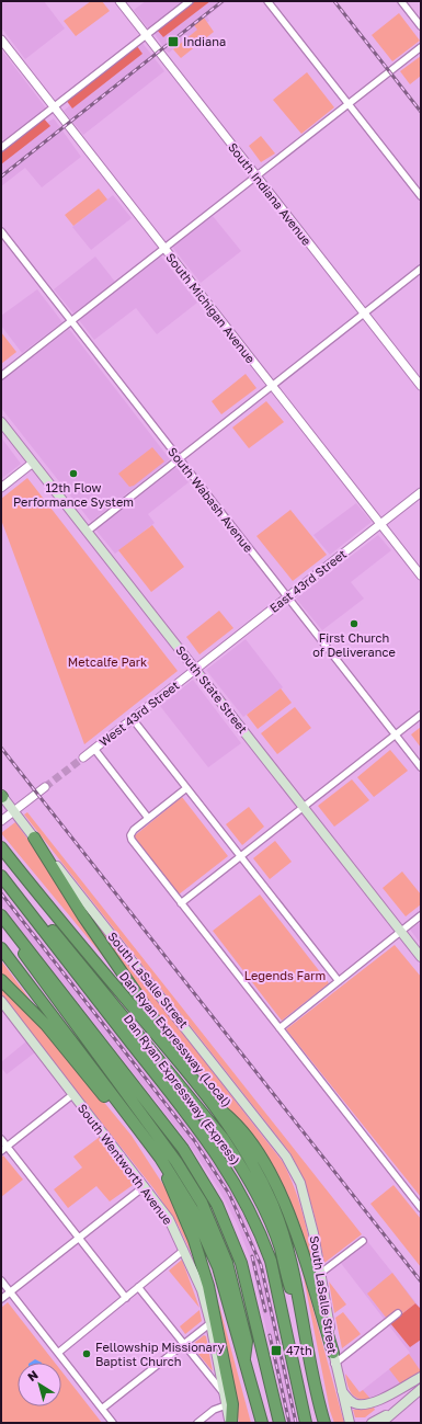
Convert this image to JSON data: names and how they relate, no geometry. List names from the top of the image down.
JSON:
{
  "streets": {
    "highway": ["Dan Ryan Expressway (Local)", "Dan Ryan Expressway (Express)"],
    "main road": ["South State Street", "South LaSalle Street", "South Wentworth Avenue"],
    "street": [
      "South Indiana Avenue",
      "South Michigan Avenue",
      "South Wabash Avenue",
      "East 43rd Street",
      "West 43rd Street"
    ]
  },
  "crossings": [
    ["South Michigan Avenue", "East 43rd Street"],
    ["South Wabash Avenue", "East 43rd Street"],
    ["East 43rd Street", "South State Street"],
    ["East 43rd Street", "West 43rd Street"],
    ["South State Street", "West 43rd Street"]
  ],
  "parks": ["Metcalfe Park", "Legends Farm"],
  "places": {
    "transit": ["Indiana", "47th"],
    "other": ["12th Flow Performance System", "First Church of Deliverance", "Fellowship Missionary Baptist Church"]
  },
  "north": "top left"
}
